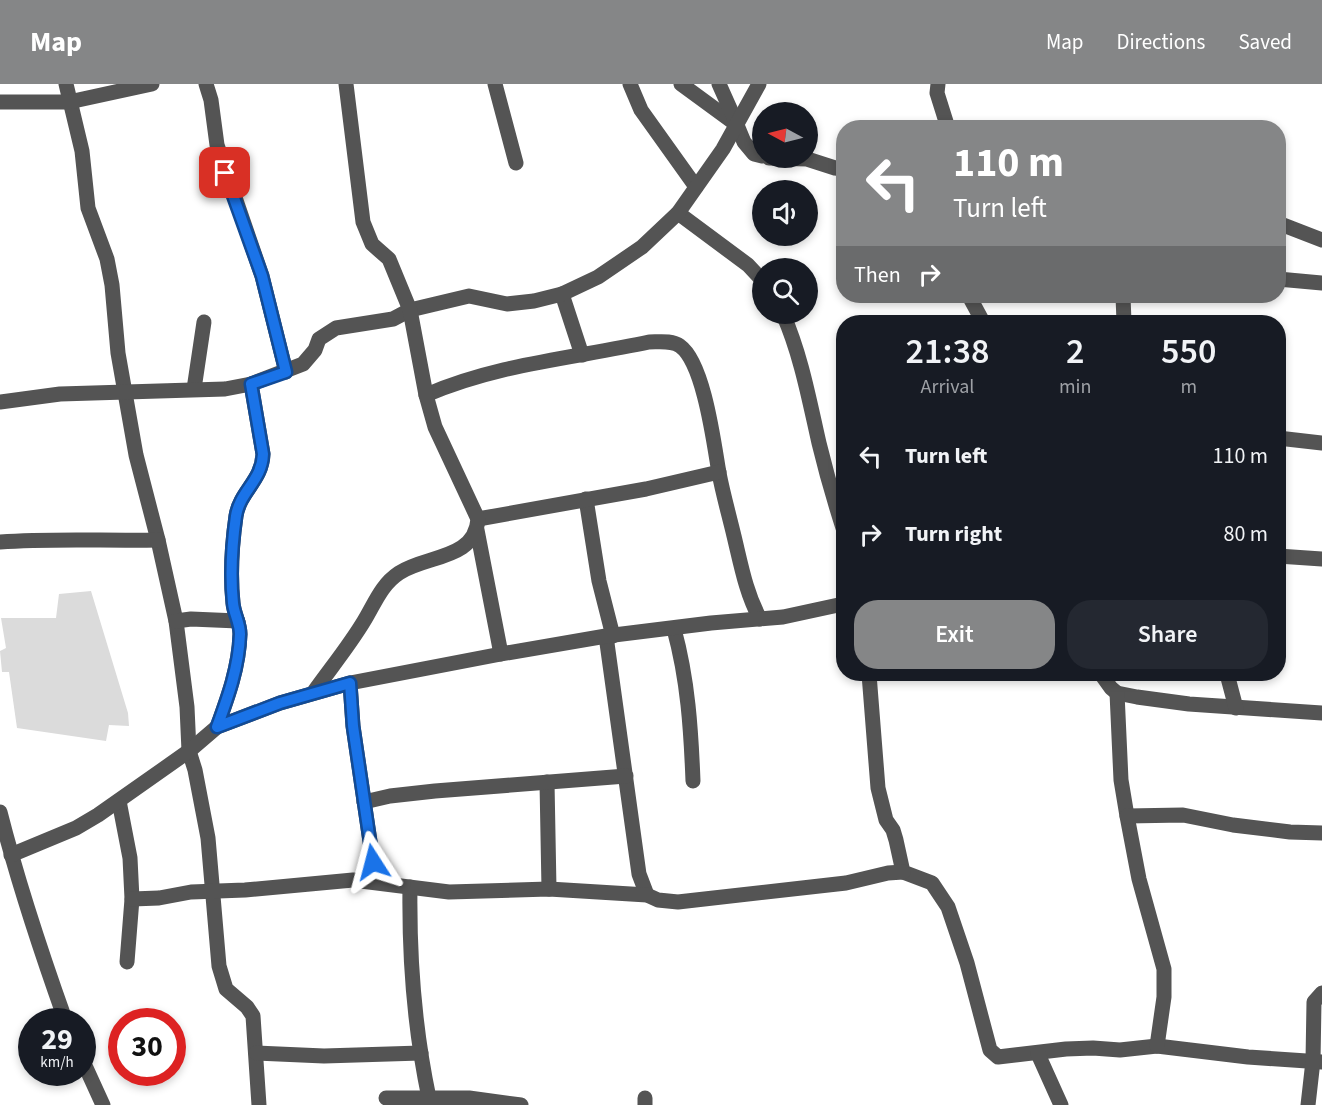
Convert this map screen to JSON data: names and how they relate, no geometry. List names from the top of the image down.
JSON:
{
  "north": "left",
  "page": {
    "header": "Map",
    "nav": ["Map", "Directions", "Saved"],
    "turn": ["110 m", "Turn left"],
    "then": "Then",
    "eta": [
      "21:38",
      "Arrival",
      "2",
      "min",
      "550",
      "m"
    ],
    "list": [
      {
        "name": "Turn left",
        "value": "110 m"
      },
      {
        "name": "Turn right",
        "value": "80 m"
      }
    ],
    "buttons": ["Exit", "Share"],
    "speed": "29 km/h",
    "limit": "30"
  }
}
